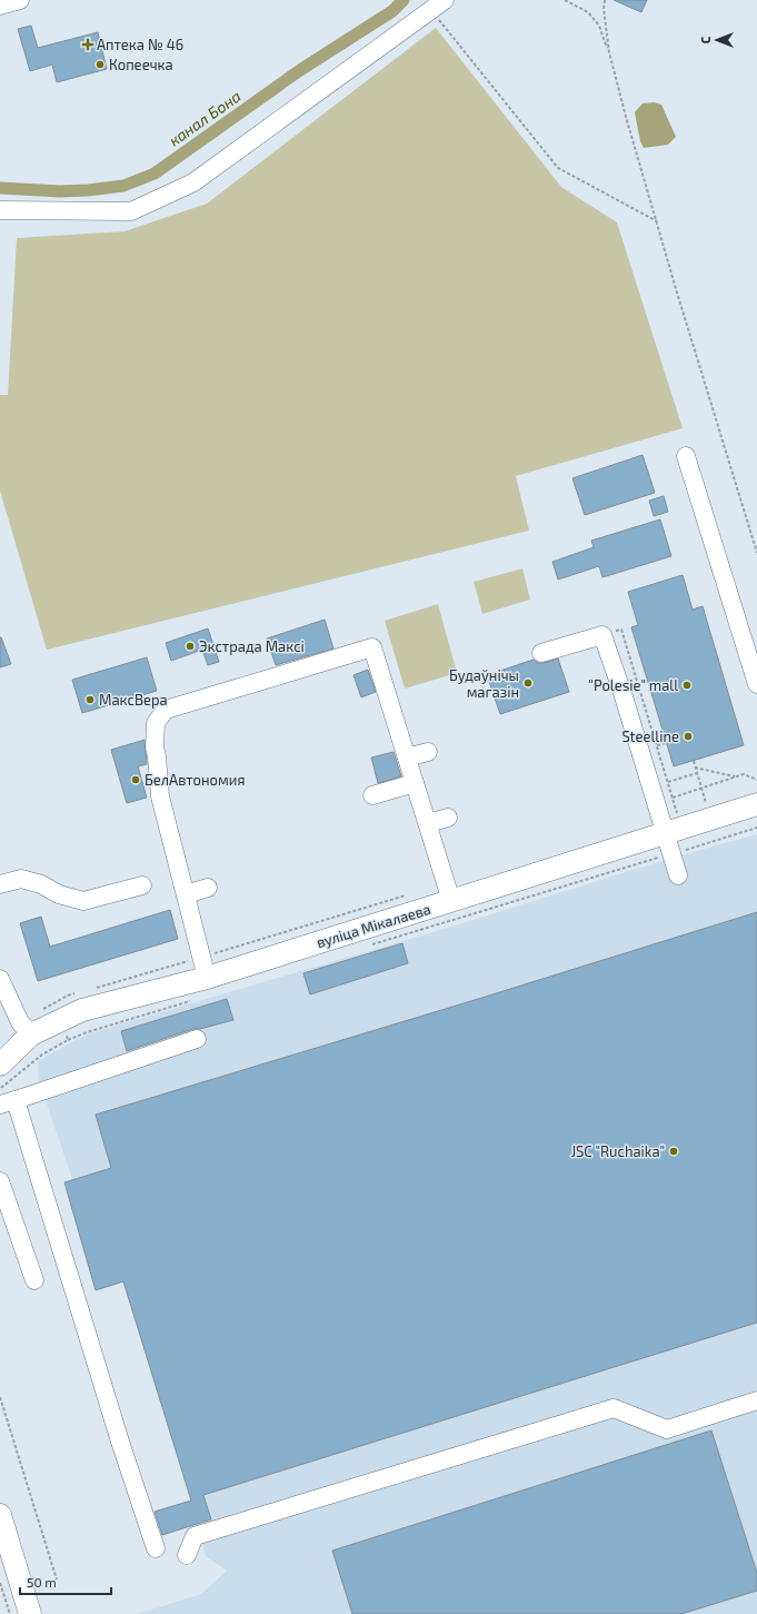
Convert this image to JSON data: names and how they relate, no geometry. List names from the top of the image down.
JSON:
{
  "streets": {
    "main road": ["вуліца Мікалаева"]
  },
  "water": ["канал Бона"],
  "places": {
    "health": ["Аптека № 46"],
    "other": [
      "Копеечка",
      "Экстрада Максі",
      "Будаўнічы магазін",
      "\"Polesie\" mall",
      "МаксBepa",
      "Steelline",
      "БелАвтономия",
      "JSC \"Ruchaika\""
    ]
  },
  "scale_bar": "50 m",
  "north": "left"
}
